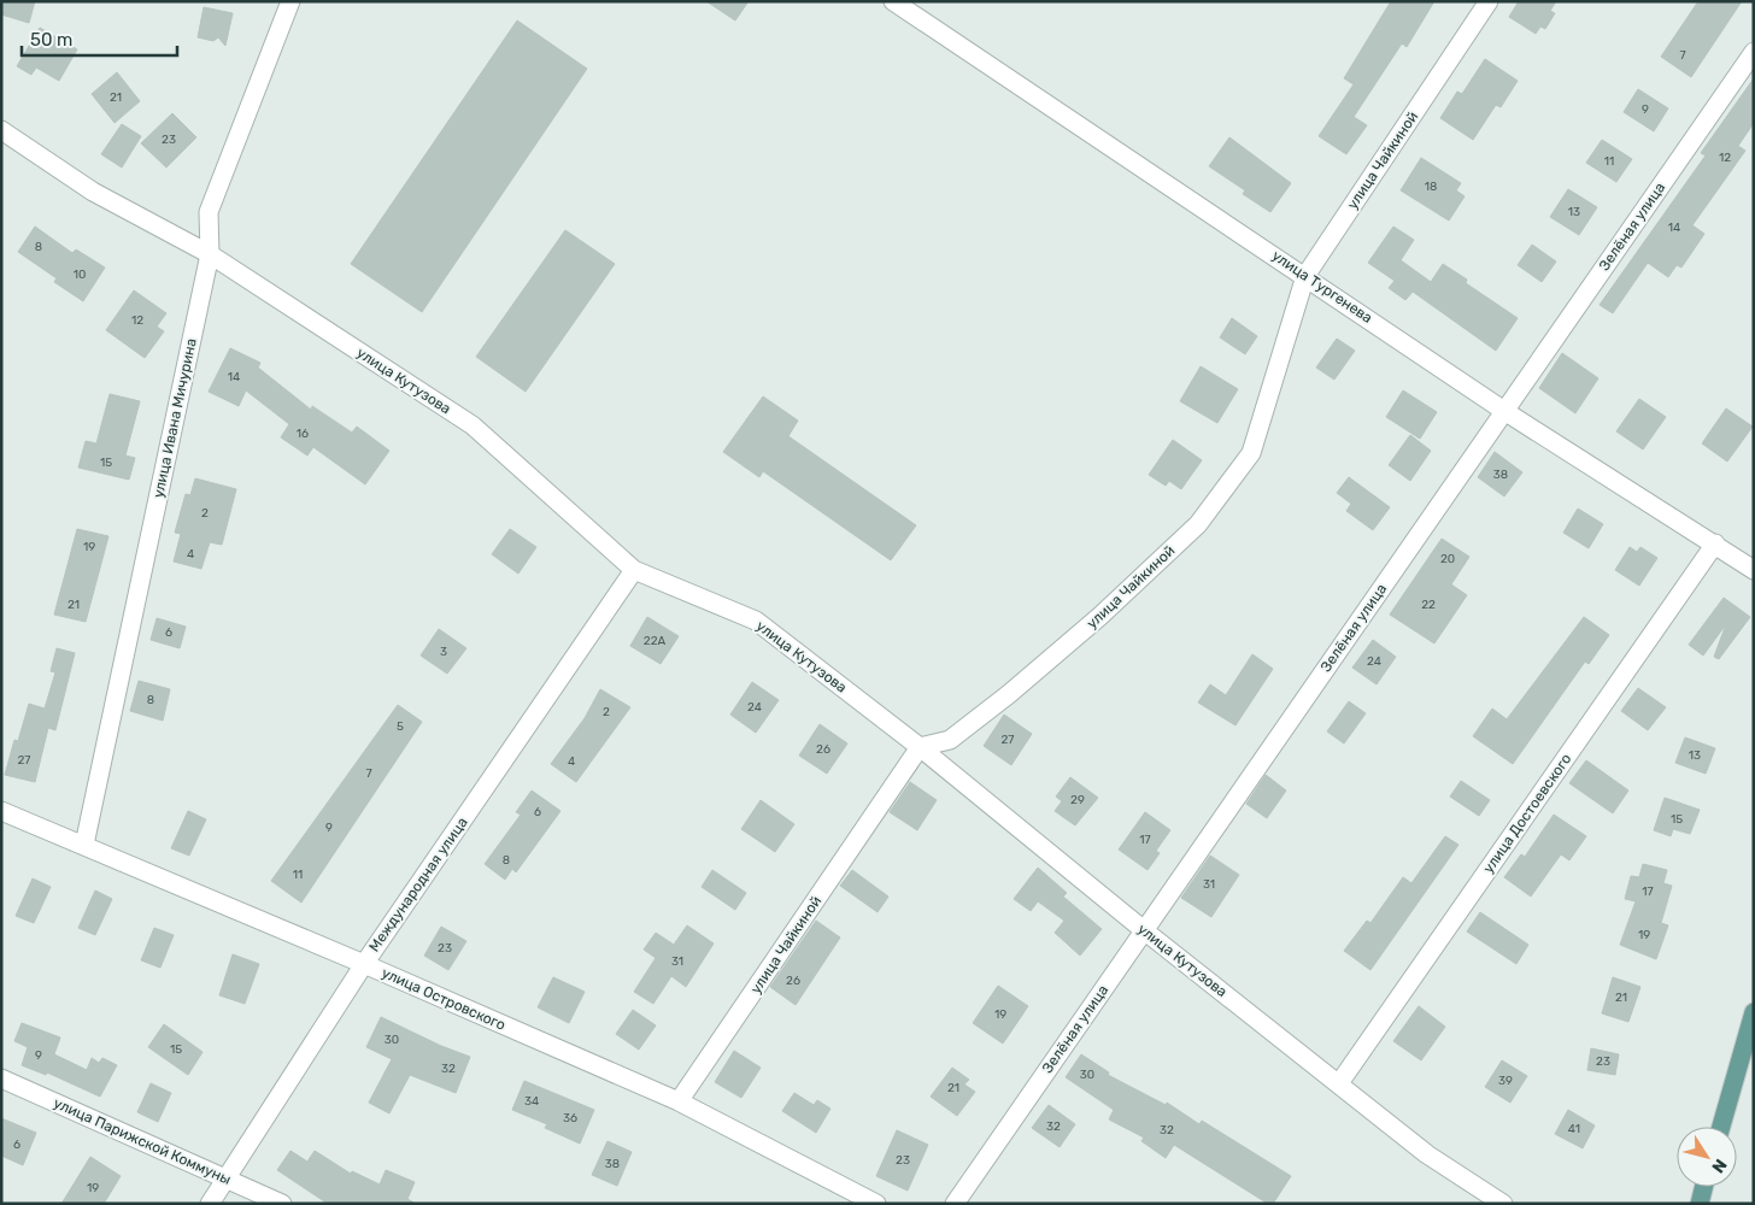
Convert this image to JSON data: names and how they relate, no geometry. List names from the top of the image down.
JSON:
{
  "streets": {
    "street": [
      "улица Чайкиной",
      "Зелёная улица",
      "улица Тургенева",
      "улица Кутузова",
      "улица Ивана Мичурина",
      "улица Достоевского",
      "Международная улица",
      "улица Островского",
      "улица Парижской Коммуны"
    ]
  },
  "crossings": [
    ["улица Чайкиной", "улица Тургенева"],
    ["улица Чайкиной", "улица Кутузова"],
    ["улица Чайкиной", "улица Островского"],
    ["Зелёная улица", "улица Тургенева"],
    ["Зелёная улица", "улица Кутузова"],
    ["улица Тургенева", "улица Достоевского"],
    ["улица Кутузова", "улица Ивана Мичурина"],
    ["улица Кутузова", "улица Достоевского"],
    ["улица Кутузова", "Международная улица"],
    ["улица Ивана Мичурина", "улица Островского"],
    ["Международная улица", "улица Островского"],
    ["Международная улица", "улица Парижской Коммуны"]
  ],
  "house_numbers": [
    "7",
    "21",
    "9",
    "23",
    "12",
    "11",
    "18",
    "13",
    "14",
    "8",
    "10",
    "12",
    "14",
    "16",
    "15",
    "38",
    "2",
    "19",
    "4",
    "20",
    "21",
    "22",
    "6",
    "22А",
    "3",
    "24",
    "8",
    "24",
    "2",
    "5",
    "27",
    "26",
    "13",
    "27",
    "4",
    "7",
    "29",
    "6",
    "15",
    "9",
    "17",
    "8",
    "11",
    "31",
    "17",
    "19",
    "23",
    "31",
    "26",
    "21",
    "19",
    "30",
    "15",
    "9",
    "23",
    "32",
    "30",
    "39",
    "21",
    "34",
    "36",
    "32",
    "41",
    "32",
    "6",
    "23",
    "38",
    "19"
  ],
  "scale_bar": "50 m",
  "north": "bottom right"
}
